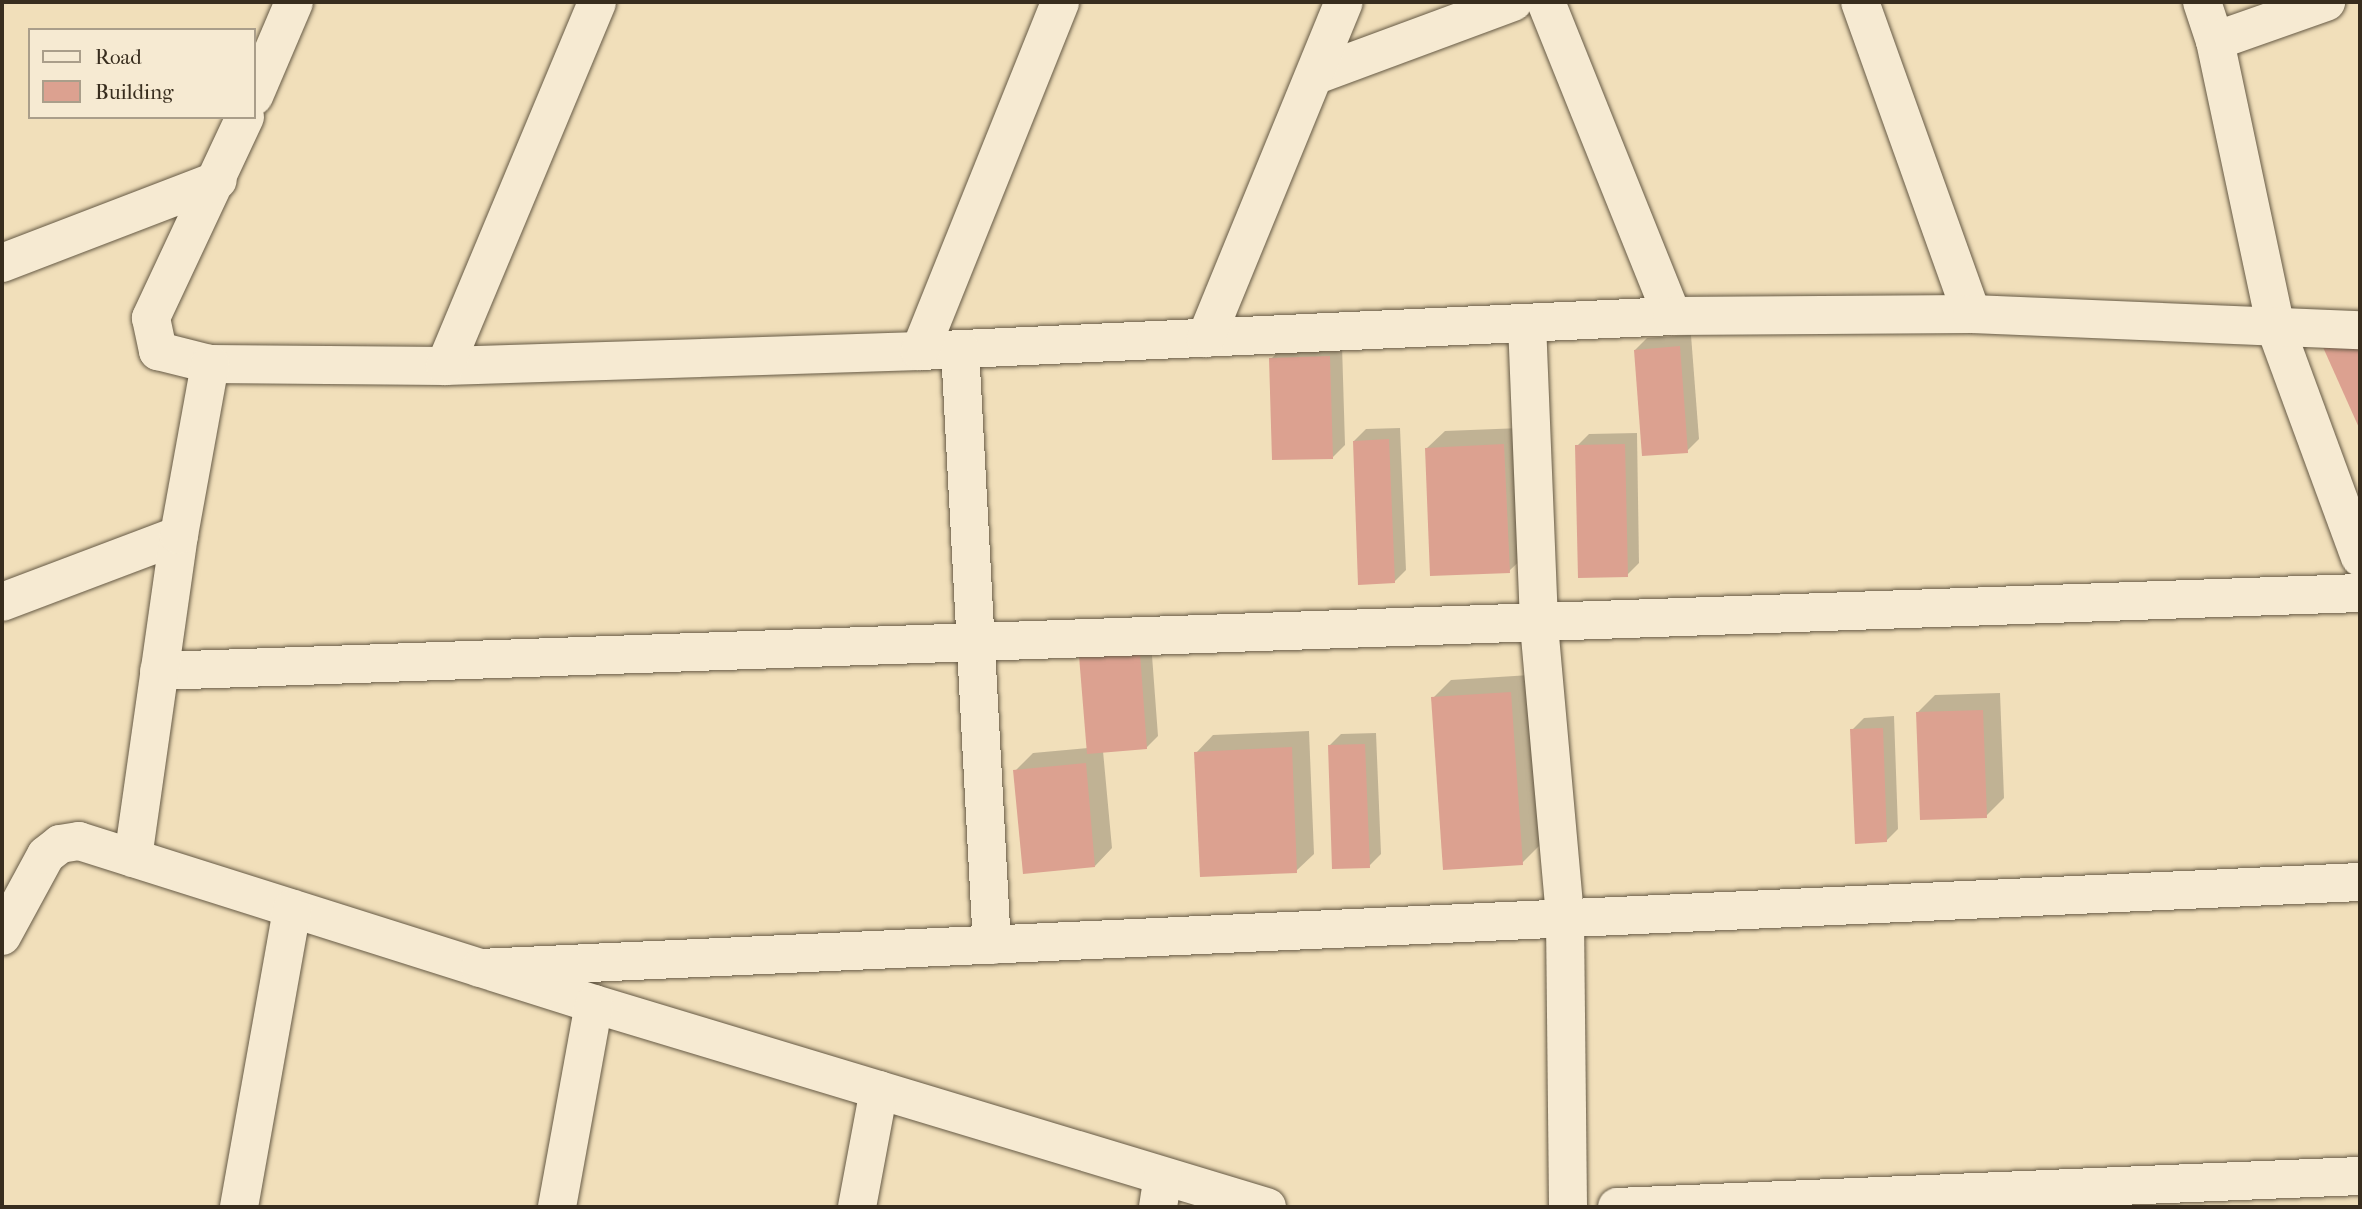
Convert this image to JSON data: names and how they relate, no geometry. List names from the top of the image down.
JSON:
{
  "legend": ["Road", "Building"]
}
